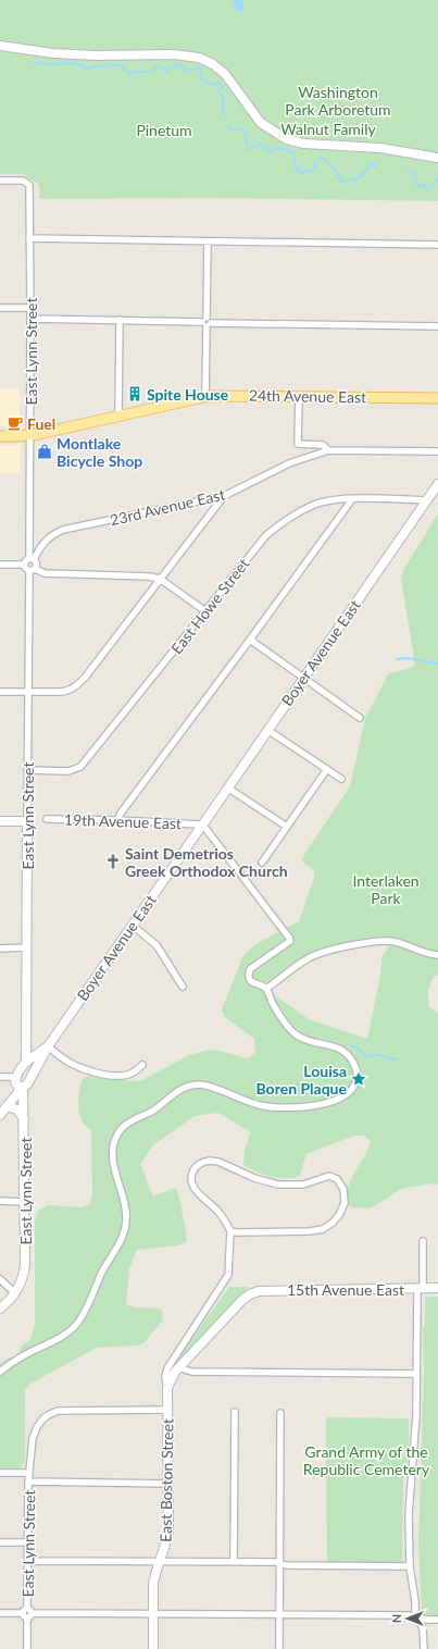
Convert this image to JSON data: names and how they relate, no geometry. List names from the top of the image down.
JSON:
{
  "streets": {
    "main road": ["24th Avenue East"],
    "street": [
      "East Lynn Street",
      "23rd Avenue East",
      "East Howe Street",
      "Boyer Avenue East",
      "19th Avenue East",
      "15th Avenue East",
      "East Boston Street"
    ]
  },
  "crossings": [
    ["East Lynn Street", "24th Avenue East"],
    ["East Lynn Street", "23rd Avenue East"],
    ["East Lynn Street", "East Howe Street"],
    ["East Lynn Street", "Boyer Avenue East"],
    ["East Lynn Street", "East Boston Street"],
    ["East Howe Street", "Boyer Avenue East"],
    ["Boyer Avenue East", "19th Avenue East"],
    ["15th Avenue East", "East Boston Street"]
  ],
  "parks": [
    "Washington Park Arboretum",
    "Walnut Family",
    "Pinetum",
    "Interlaken Park",
    "Grand Army of the Republic Cemetery"
  ],
  "places": {
    "building": ["Spite House"],
    "cafe": ["Fuel"],
    "shop": ["Montlake Bicycle Shop"],
    "church": ["Saint Demetrios Greek Orthodox Church"],
    "place": ["Louisa Boren Plaque"]
  },
  "north": "left"
}
